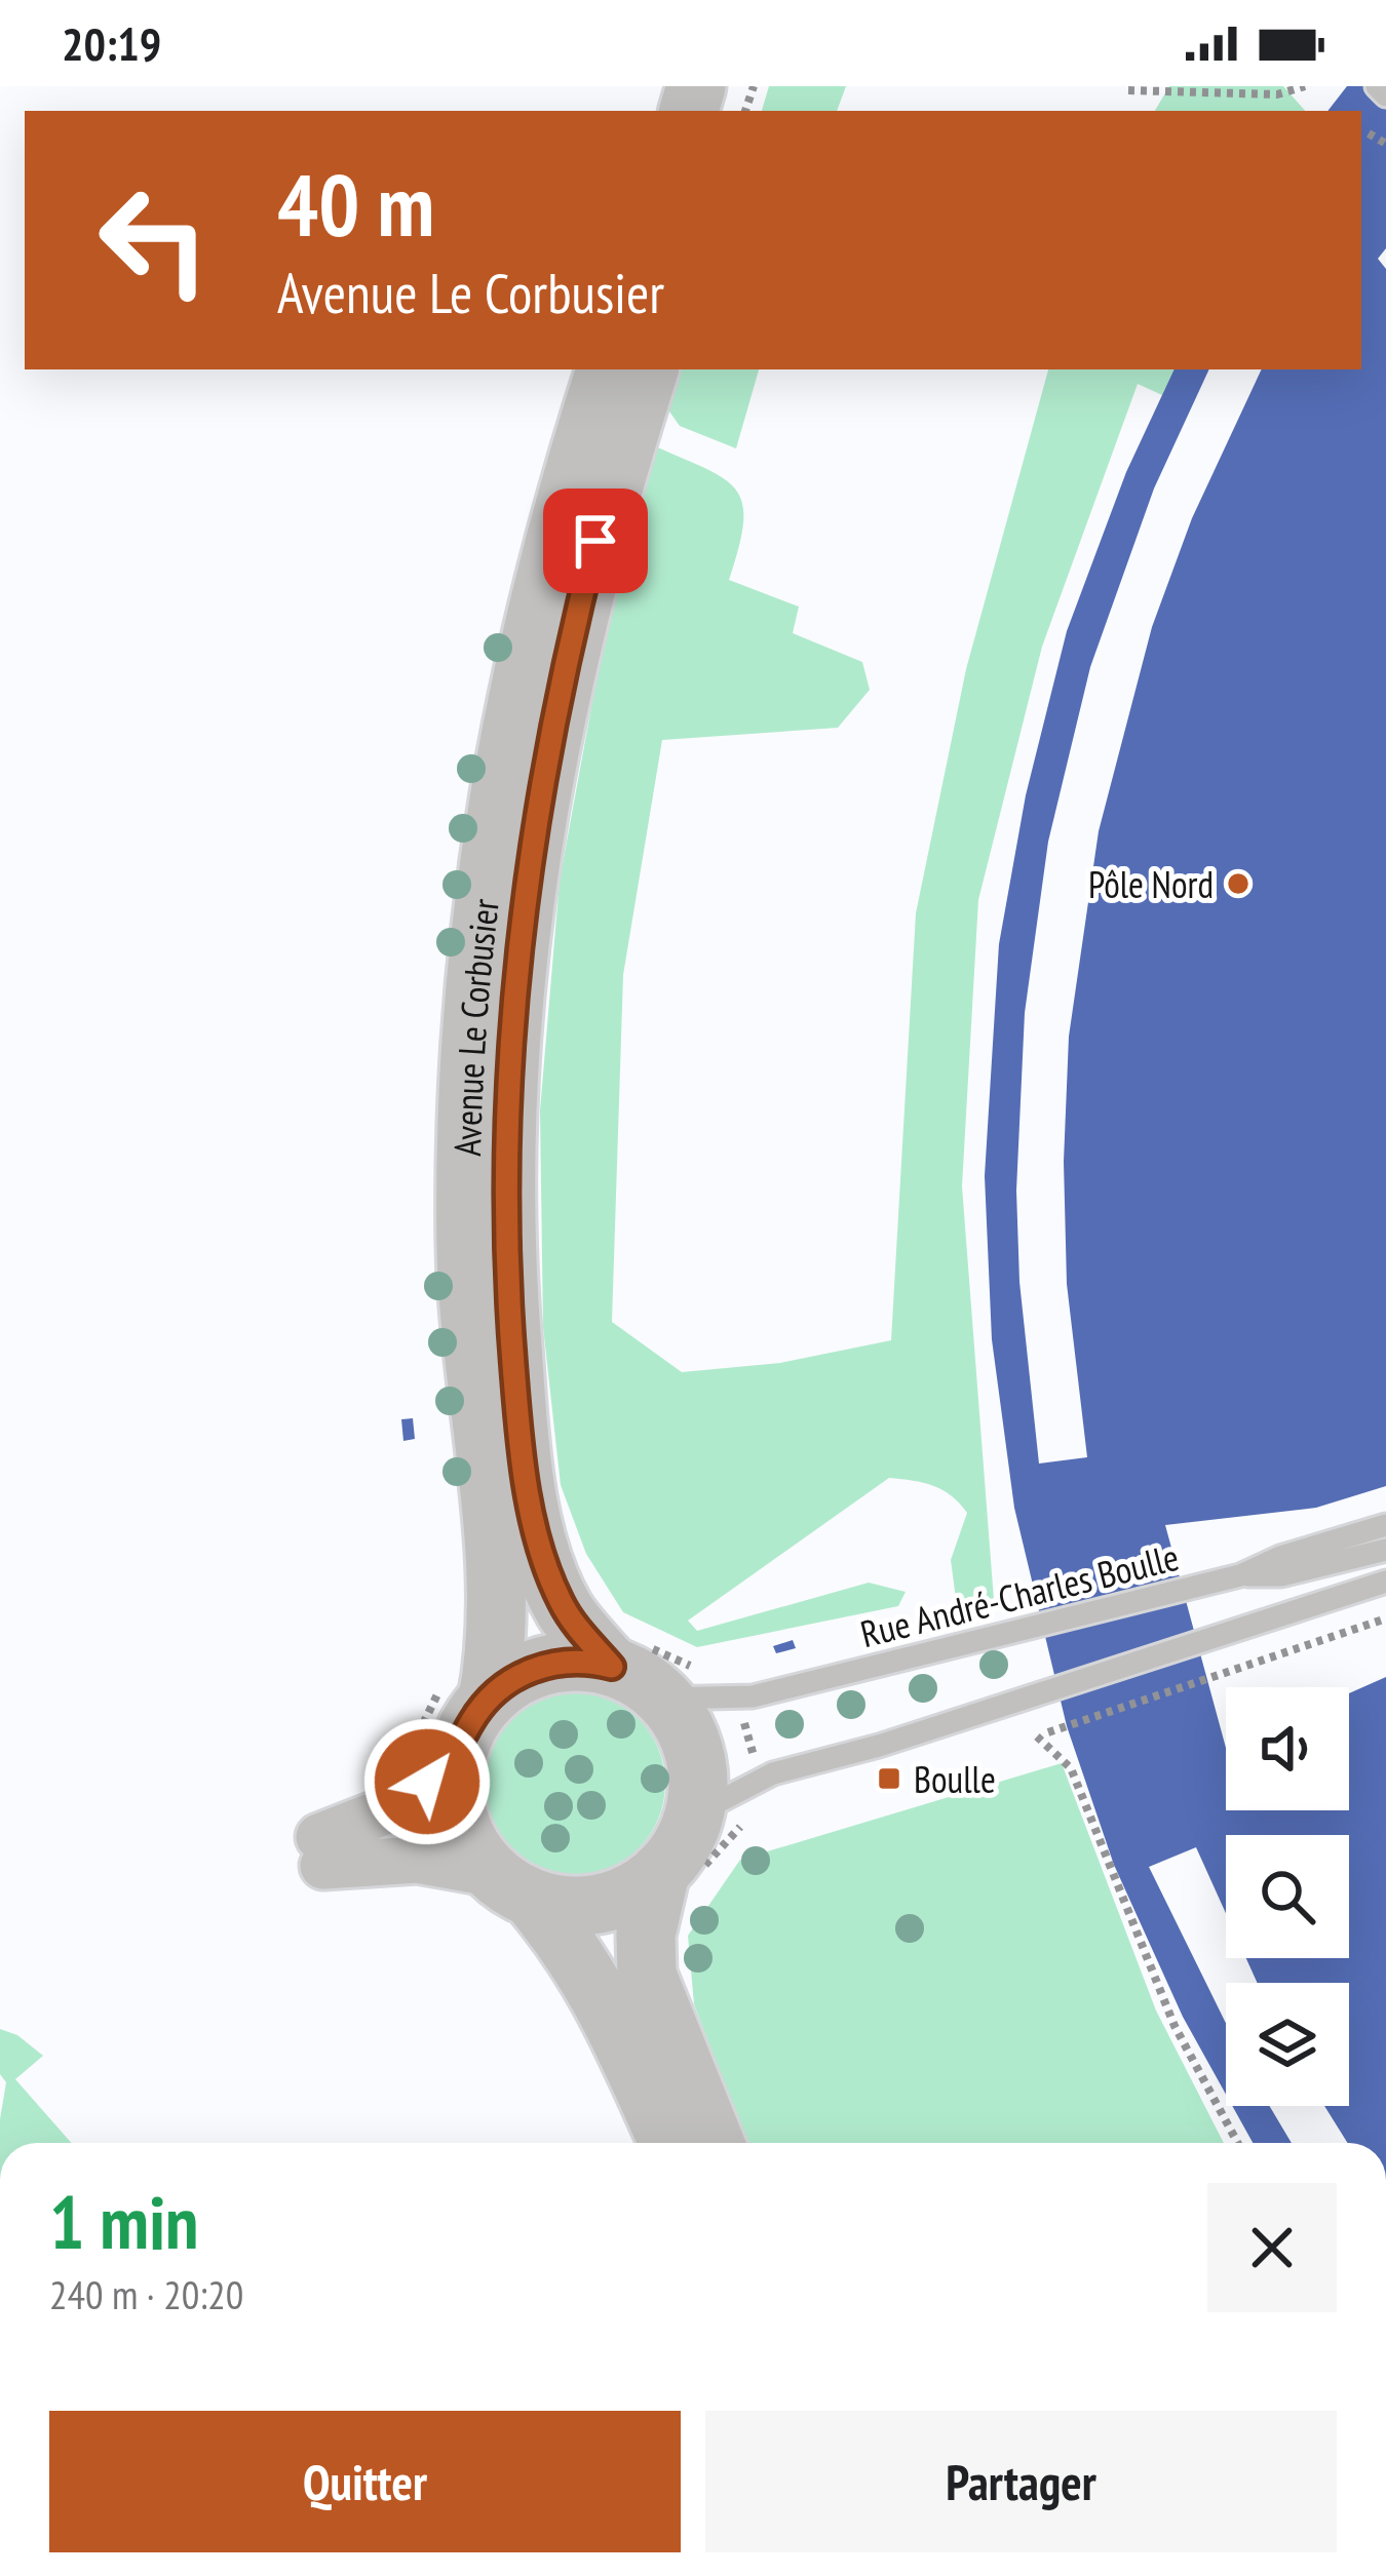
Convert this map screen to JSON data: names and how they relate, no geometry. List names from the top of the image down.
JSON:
{
  "streets": {
    "street": ["Avenue Le Corbusier"],
    "lane": ["Rue André-Charles Boulle"]
  },
  "crossings": [
    ["Avenue Le Corbusier", "Rue André-Charles Boulle"]
  ],
  "places": {
    "other": ["Pôle Nord"],
    "transit": ["Boulle"]
  },
  "page": {
    "status": "20:19",
    "turn": ["40 m", "Avenue Le Corbusier"],
    "heading": ["1 min", "240 m · 20:20"],
    "buttons": ["Quitter", "Partager"]
  }
}
